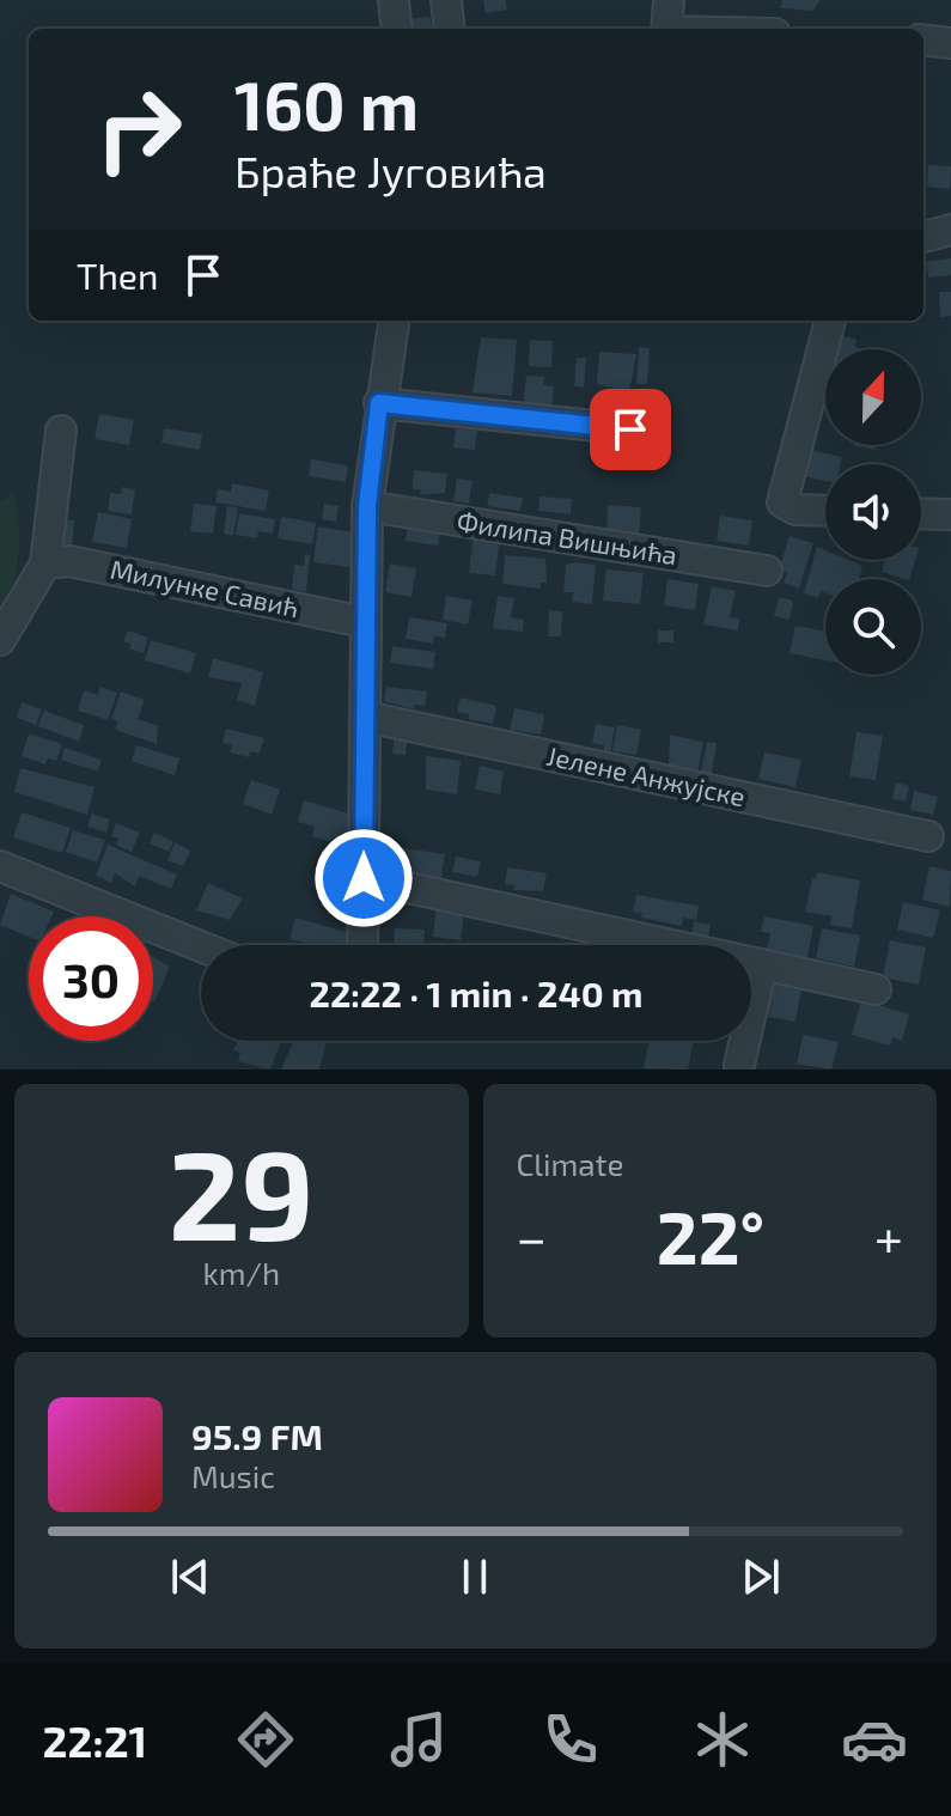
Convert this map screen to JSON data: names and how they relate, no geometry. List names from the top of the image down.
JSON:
{
  "streets": {
    "street": ["Филипа Вишњића", "Милунке Савић", "Јелене Анжујске"]
  },
  "north": "top",
  "page": {
    "turn": ["160 m", "Браће Југовића"],
    "then": "Then",
    "limit": "30",
    "trip": "22:22 · 1 min · 240 m",
    "tile": [
      ["29", "km/h"],
      "Climate"
    ],
    "heat": ["−", "22°", "+"],
    "song": ["95.9 FM", "Music"],
    "tabs": "22:21"
  }
}
